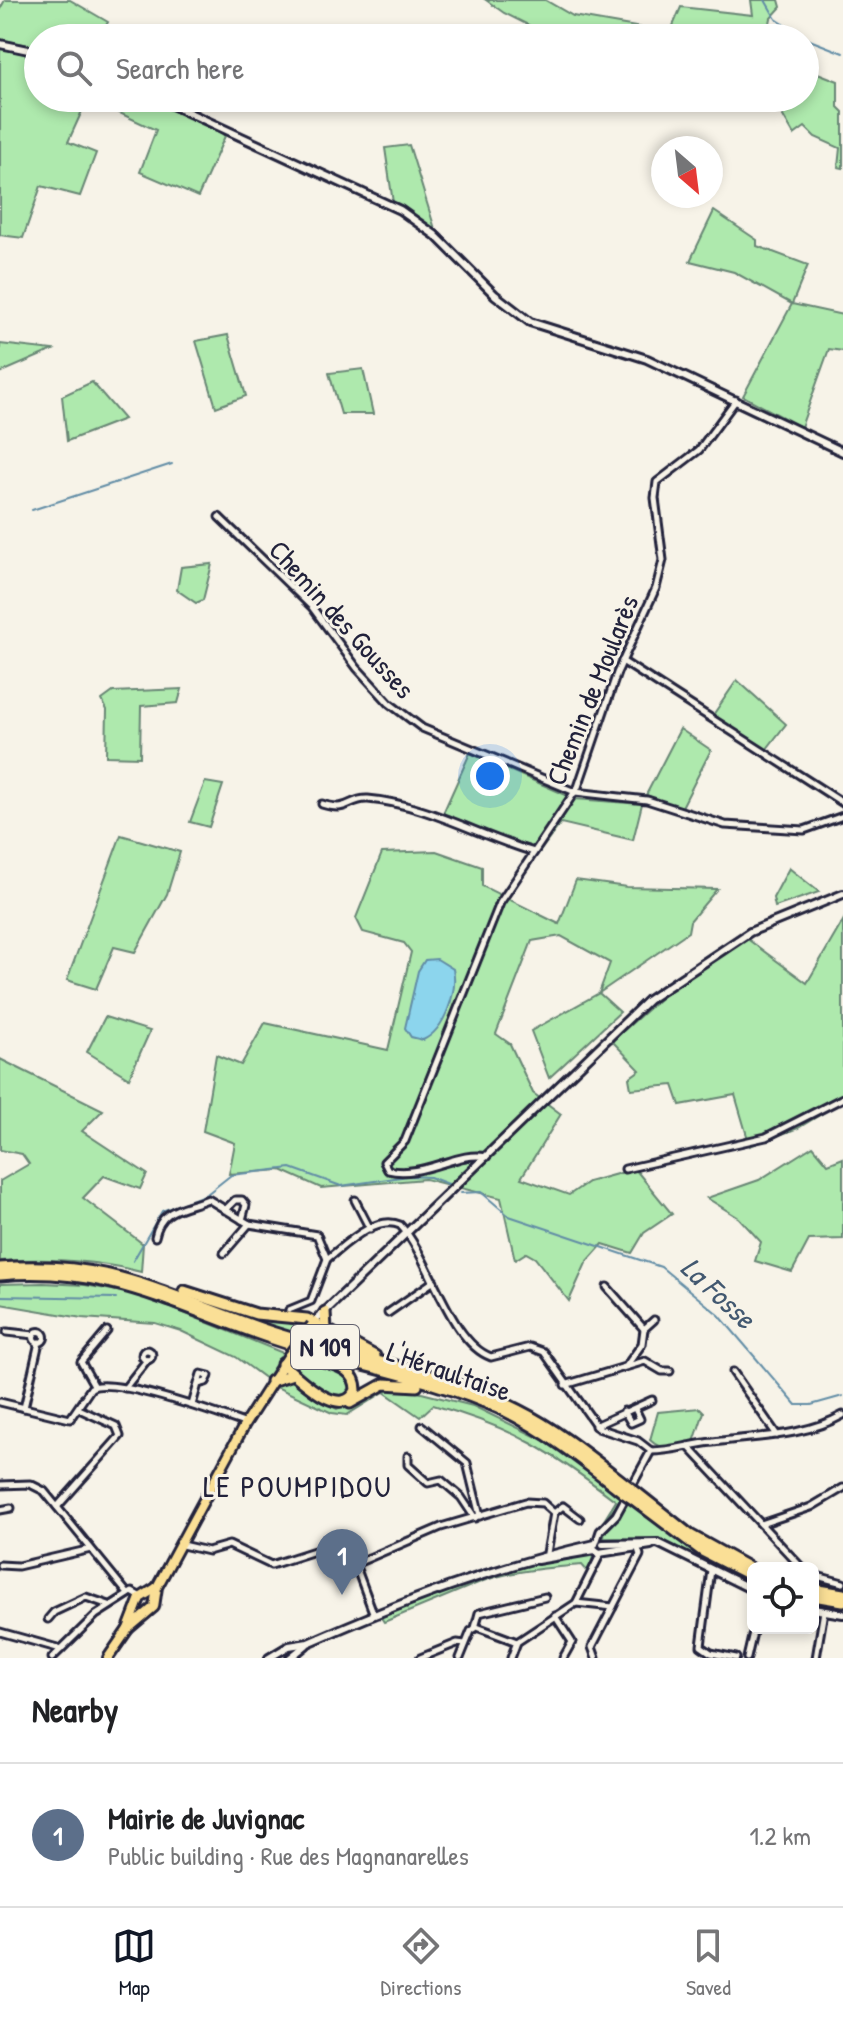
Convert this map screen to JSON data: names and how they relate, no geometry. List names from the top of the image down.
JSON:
{
  "streets": {
    "highway": ["N 109", "L'Héraultaise"],
    "street": ["Chemin des Gousses", "Chemin de Moularès"]
  },
  "crossings": [
    ["Chemin des Gousses", "Chemin de Moularès"]
  ],
  "districts": ["LE POUMPIDOU"],
  "water": ["La Fosse"],
  "north": "bottom right",
  "page": {
    "search": "Search here",
    "pins": "1",
    "heading": "Nearby",
    "list": [
      {
        "mark": "1",
        "name": "Mairie de Juvignac",
        "note": "Public building · Rue des Magnanarelles",
        "value": "1.2 km"
      }
    ],
    "nav": ["Map", "Directions", "Saved"]
  }
}
